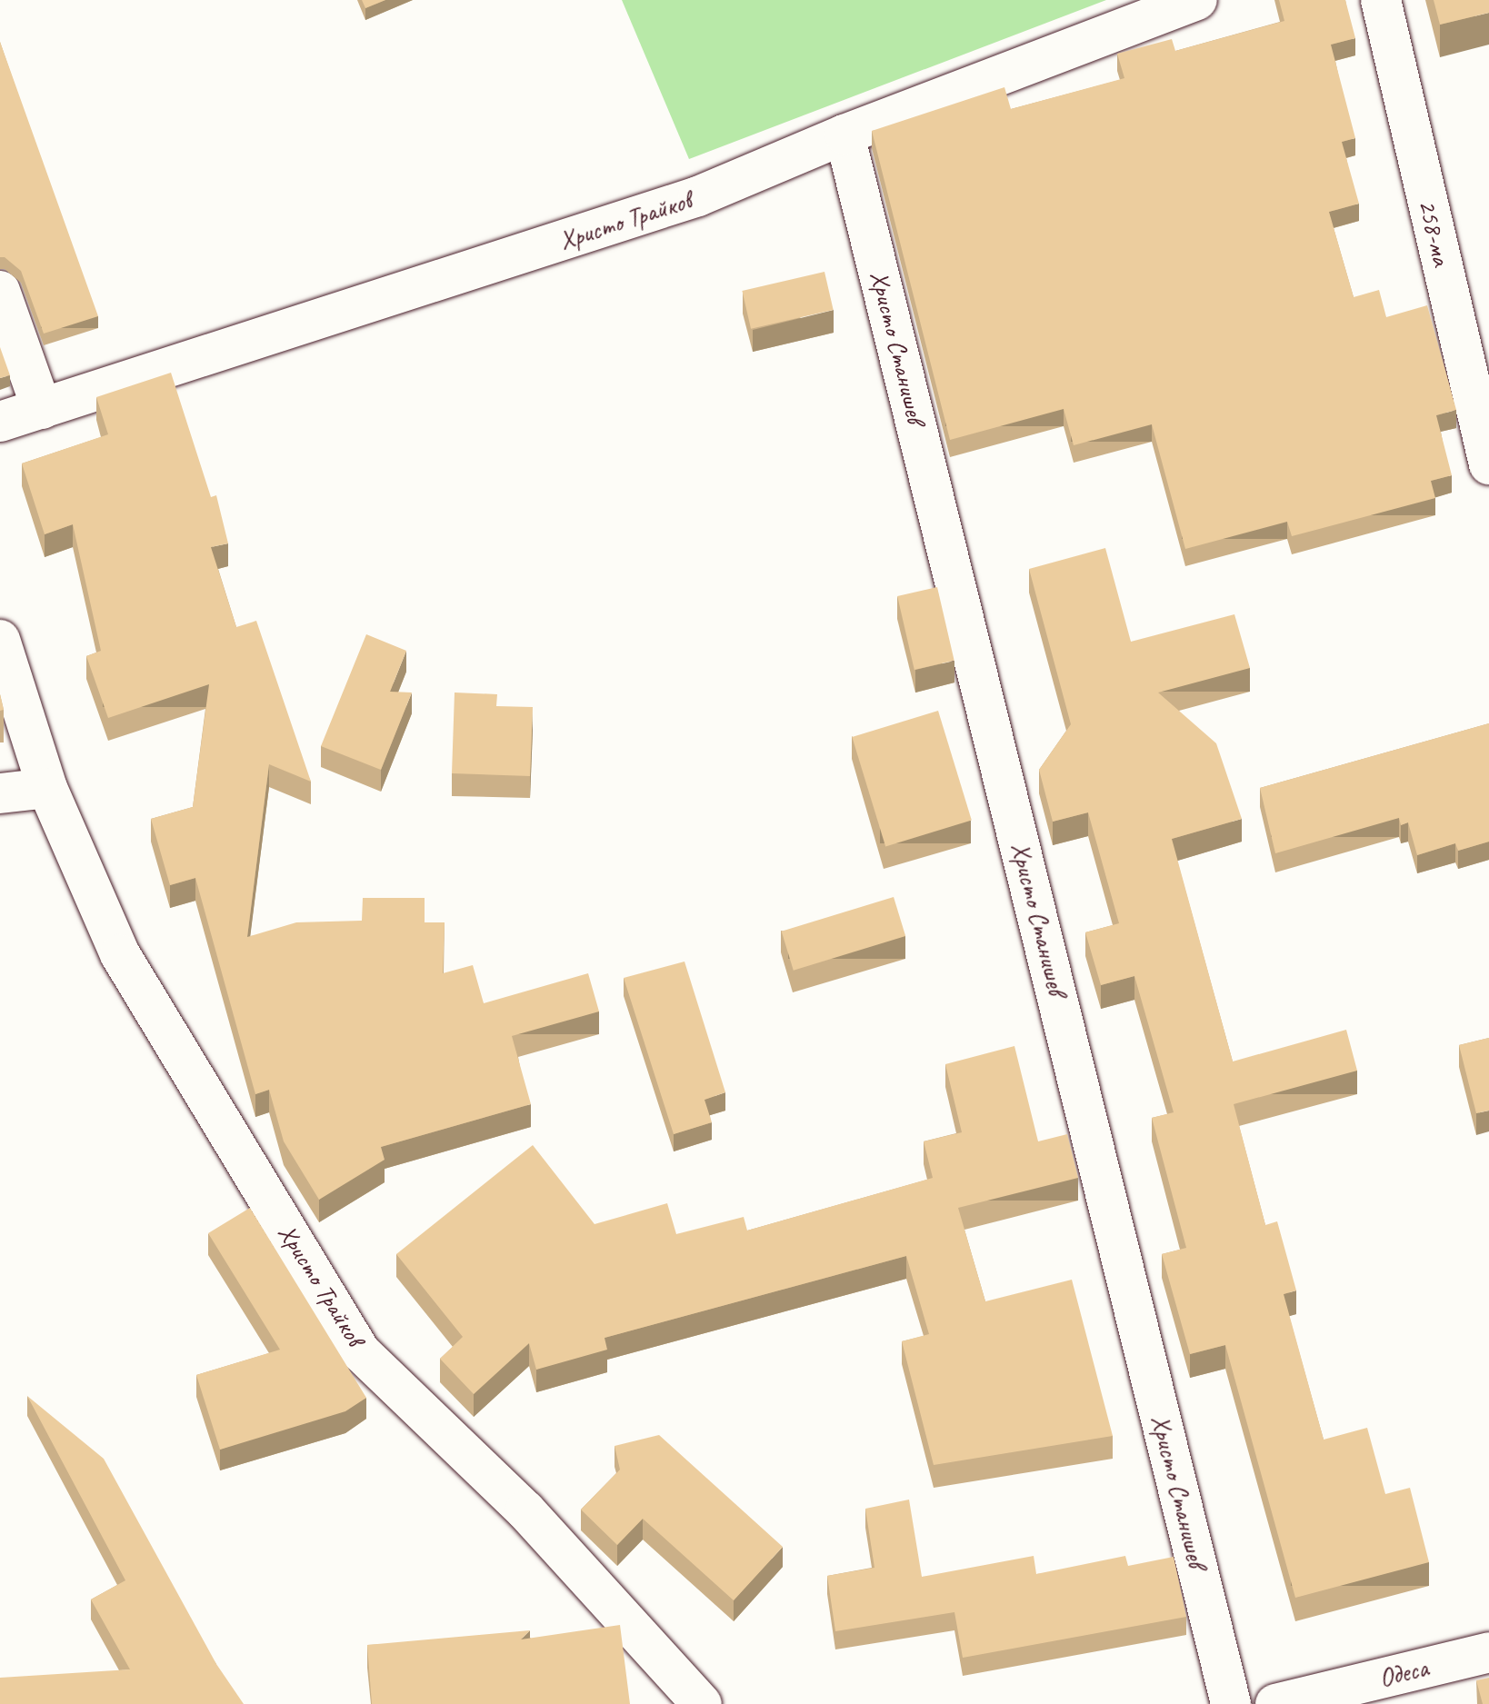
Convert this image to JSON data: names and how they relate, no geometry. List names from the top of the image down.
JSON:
{
  "streets": {
    "street": [
      "Христо Трайков",
      "258-ма",
      "Христо Станишев",
      "Одеса"
    ]
  },
  "crossings": [
    ["Христо Трайков", "Христо Станишев"]
  ]
}
